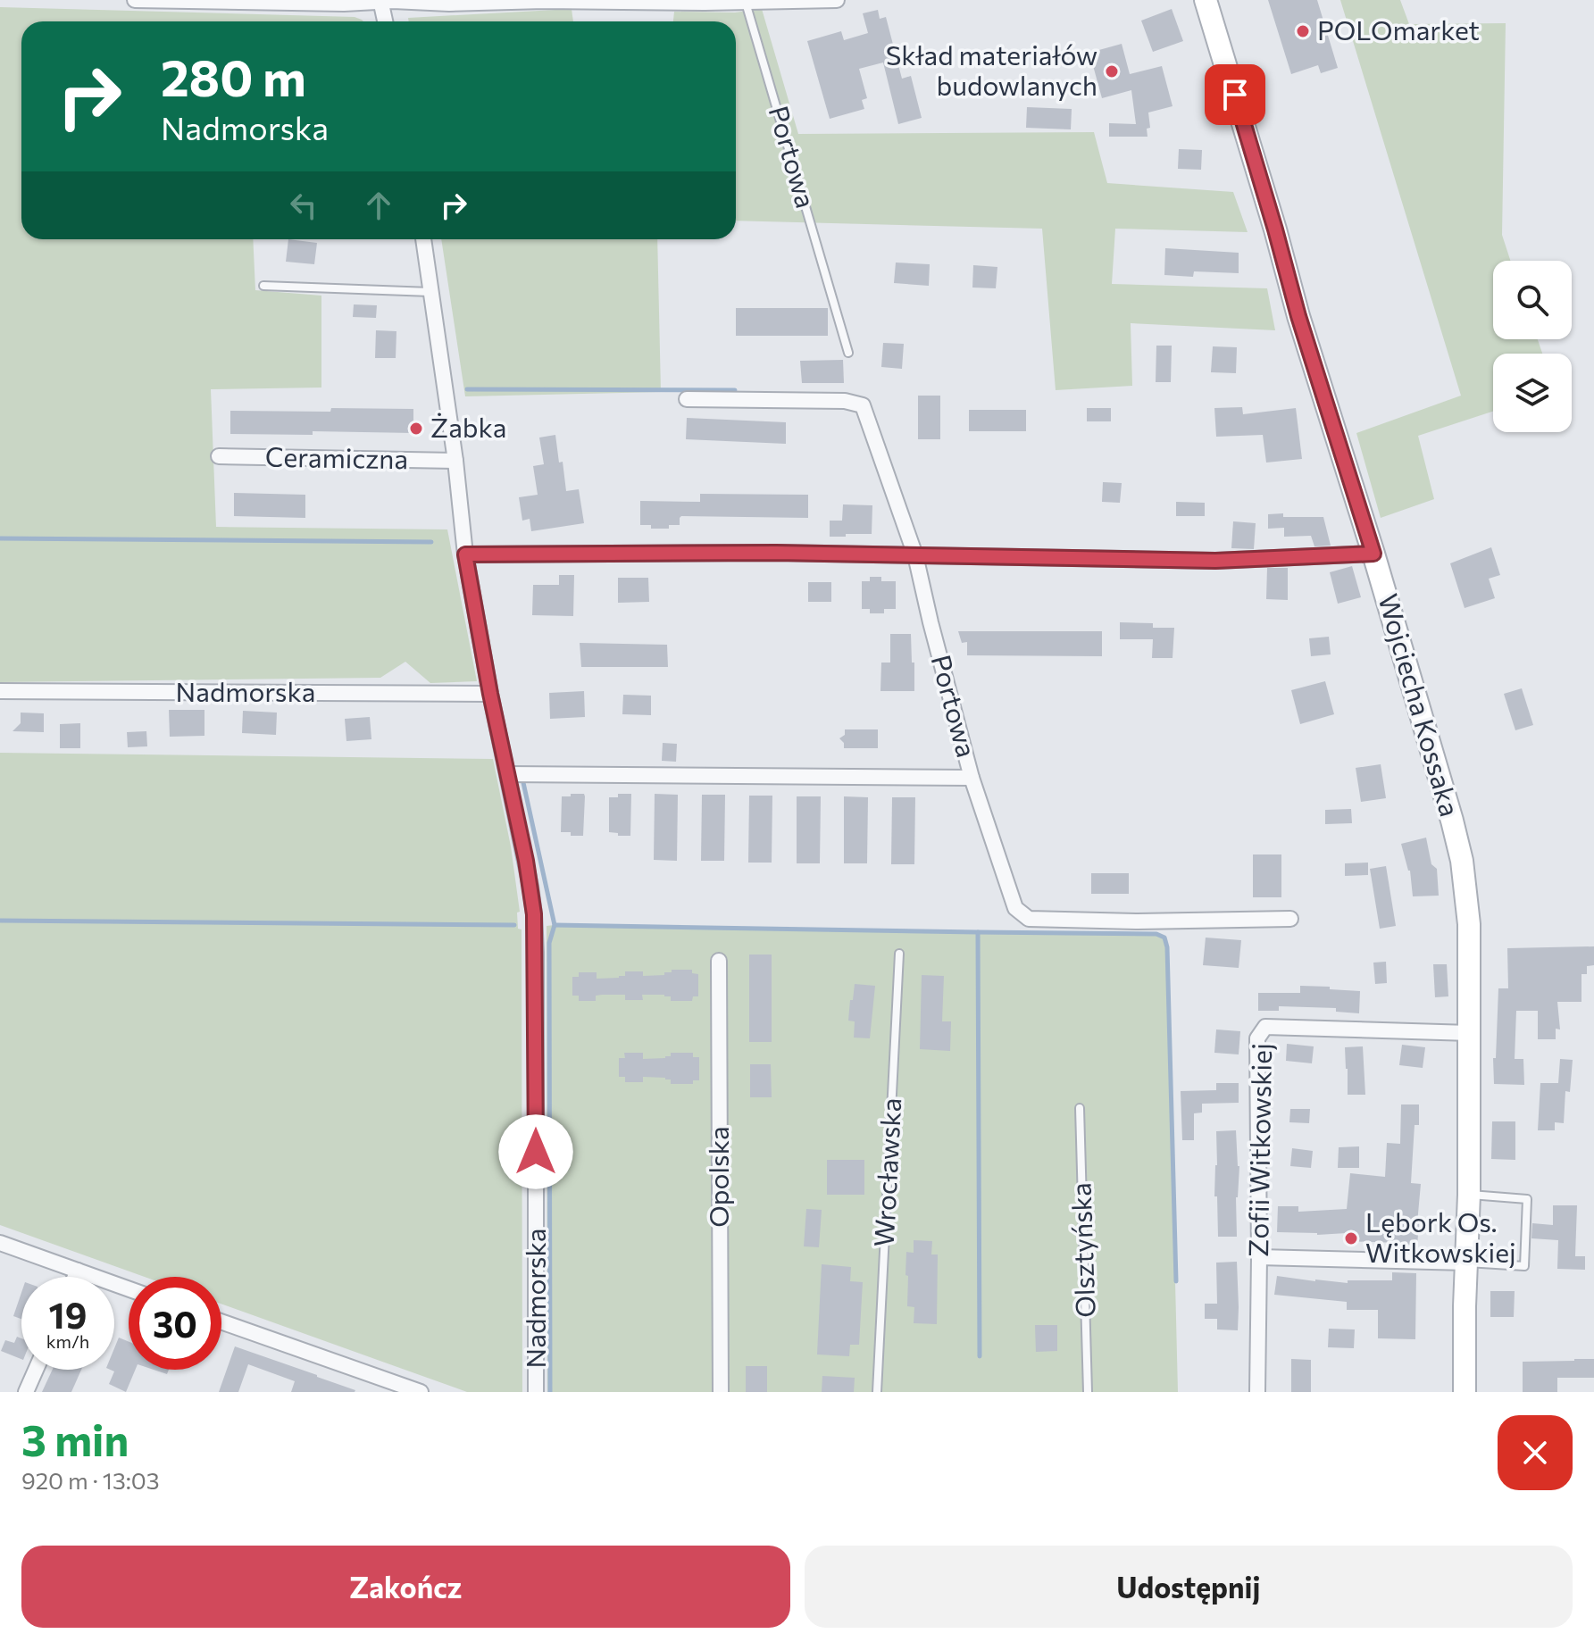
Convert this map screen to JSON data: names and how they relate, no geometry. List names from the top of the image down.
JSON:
{
  "streets": {
    "main road": ["Wojciecha Kossaka"],
    "street": [
      "Portowa",
      "Ceramiczna",
      "Nadmorska",
      "Zofii Witkowskiej",
      "Opolska"
    ],
    "lane": ["Wrocławska", "Olsztyńska"]
  },
  "crossings": [
    ["Ceramiczna", "Nadmorska"],
    ["Wojciecha Kossaka", "Zofii Witkowskiej"]
  ],
  "places": [
    "POLOmarket",
    "Skład materiałów budowlanych",
    "Żabka",
    "Lębork Os. Witkowskiej"
  ],
  "page": {
    "turn": ["280 m", "Nadmorska"],
    "speed": "19 km/h",
    "limit": "30",
    "heading": ["3 min", "920 m · 13:03"],
    "buttons": ["Zakończ", "Udostępnij"]
  }
}
